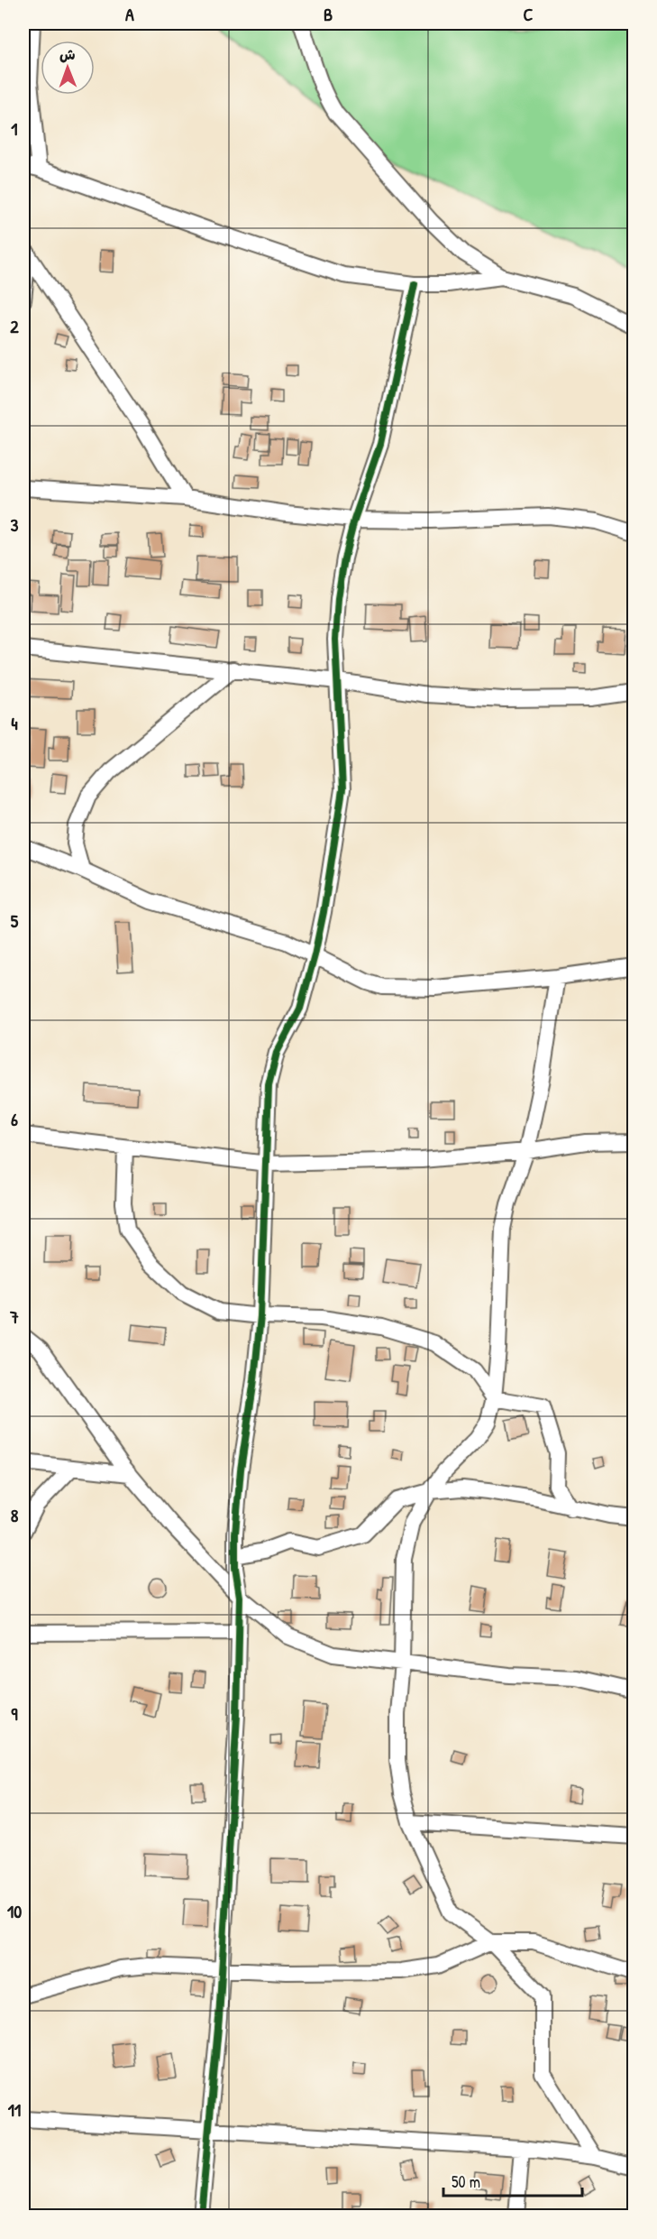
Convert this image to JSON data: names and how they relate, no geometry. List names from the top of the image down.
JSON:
{
  "scale_bar": "50 m",
  "north": "top",
  "grid": {
    "columns": ["A", "B", "C"],
    "rows": [
      "1",
      "2",
      "3",
      "4",
      "5",
      "6",
      "7",
      "8",
      "9",
      "10",
      "11"
    ]
  }
}
